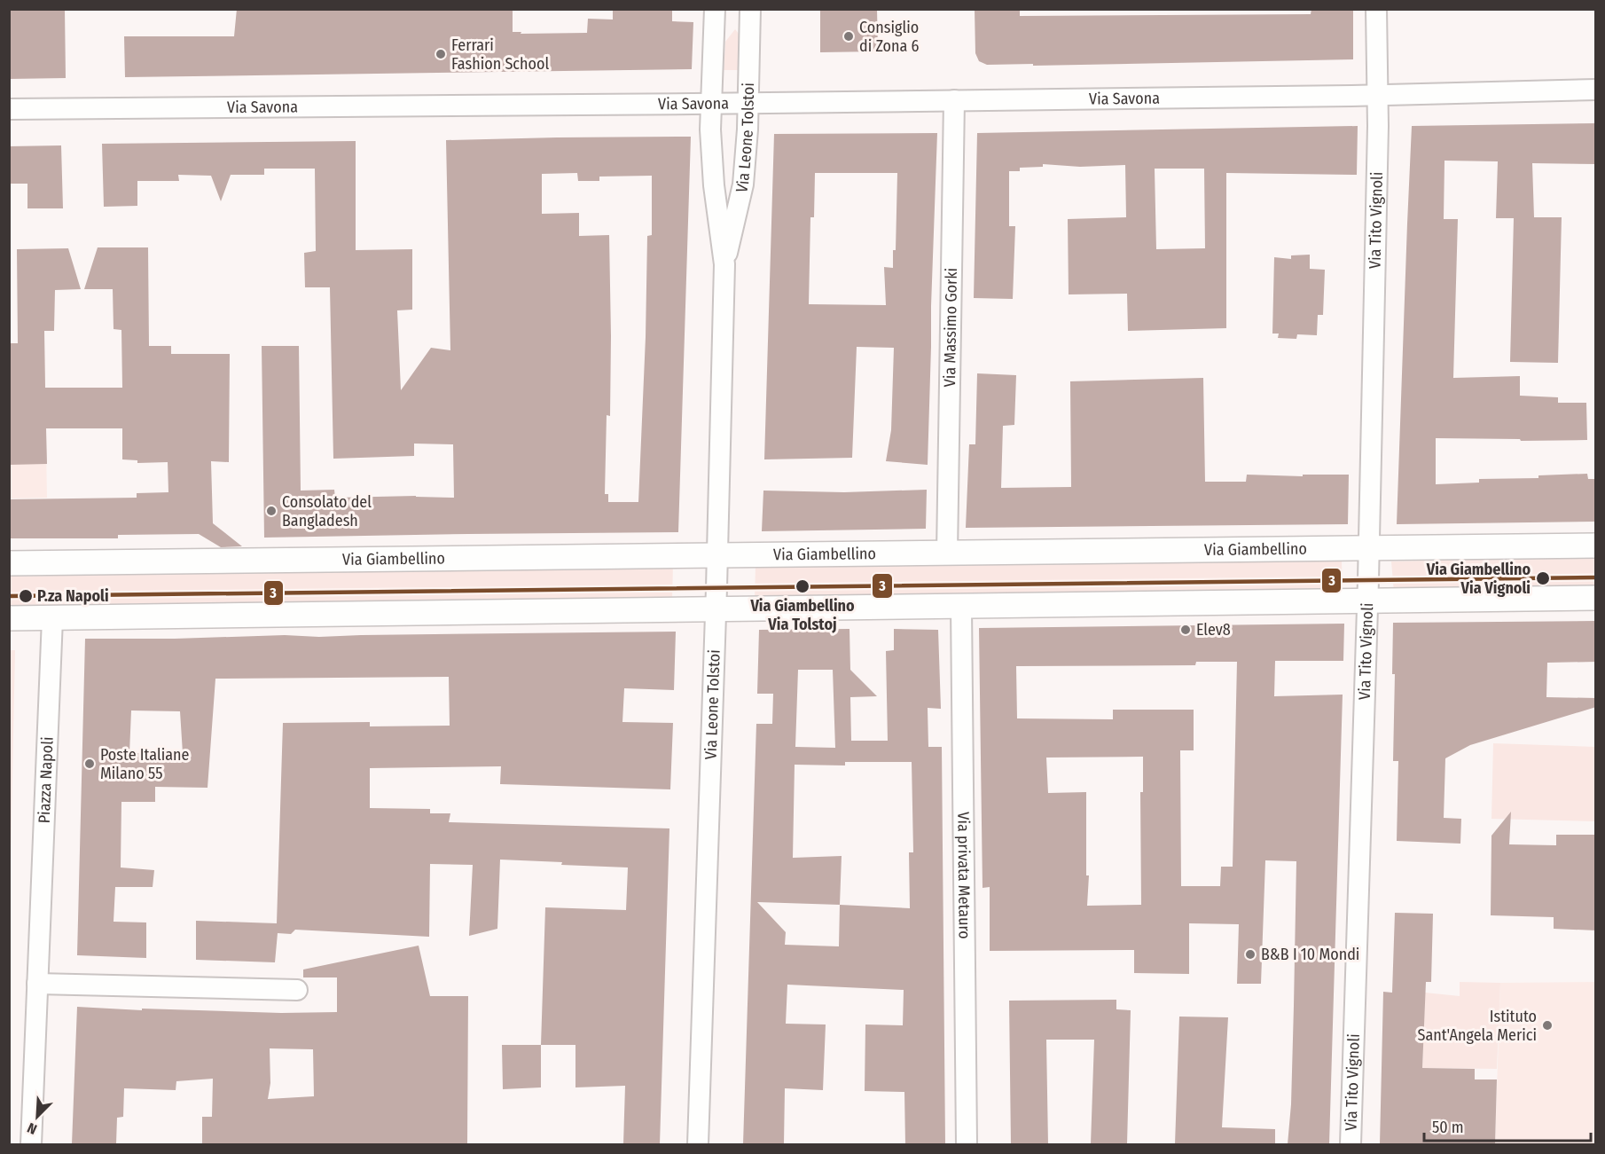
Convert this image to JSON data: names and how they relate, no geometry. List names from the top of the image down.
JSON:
{
  "streets": {
    "street": [
      "Via Savona",
      "Via Leone Tolstoi",
      "Via Tito Vignoli",
      "Via Massimo Gorki",
      "Via Giambellino",
      "Piazza Napoli",
      "Via privata Metauro"
    ]
  },
  "crossings": [
    ["Via Savona", "Via Leone Tolstoi"],
    ["Via Savona", "Via Tito Vignoli"],
    ["Via Savona", "Via Massimo Gorki"],
    ["Via Leone Tolstoi", "Via Giambellino"],
    ["Via Tito Vignoli", "Via Giambellino"],
    ["Via Massimo Gorki", "Via Giambellino"]
  ],
  "places": [
    "Consiglio di Zona 6",
    "Ferrari Fashion School",
    "Consolato del Bangladesh",
    "Via Giambellino Via Vignoli",
    "Via Giambellino Via Tolstoj",
    "P.za Napoli",
    "Elev8",
    "Poste Italiane Milano 55",
    "B&B I 10 Mondi",
    "Istituto Sant'Angela Merici"
  ],
  "lines": ["transit line 3"],
  "scale_bar": "50 m",
  "north": "bottom left"
}
